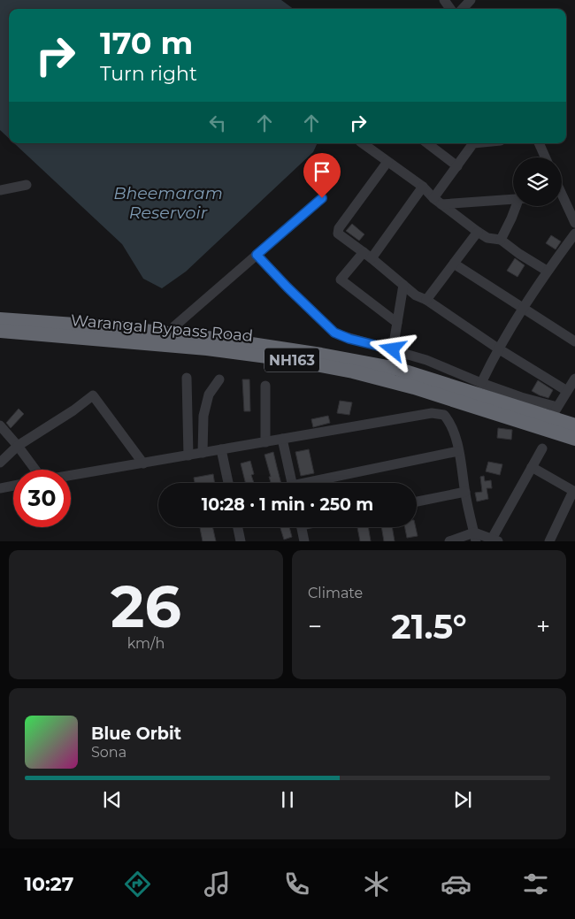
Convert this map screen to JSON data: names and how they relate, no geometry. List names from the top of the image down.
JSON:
{
  "streets": {
    "highway": ["Warangal Bypass Road", "NH163"]
  },
  "water": ["Bheemaram Reservoir"],
  "page": {
    "turn": ["170 m", "Turn right"],
    "limit": "30",
    "trip": "10:28 · 1 min · 250 m",
    "tile": [
      ["26", "km/h"],
      "Climate"
    ],
    "heat": ["−", "21.5°", "+"],
    "song": ["Blue Orbit", "Sona"],
    "tabs": "10:27"
  }
}
